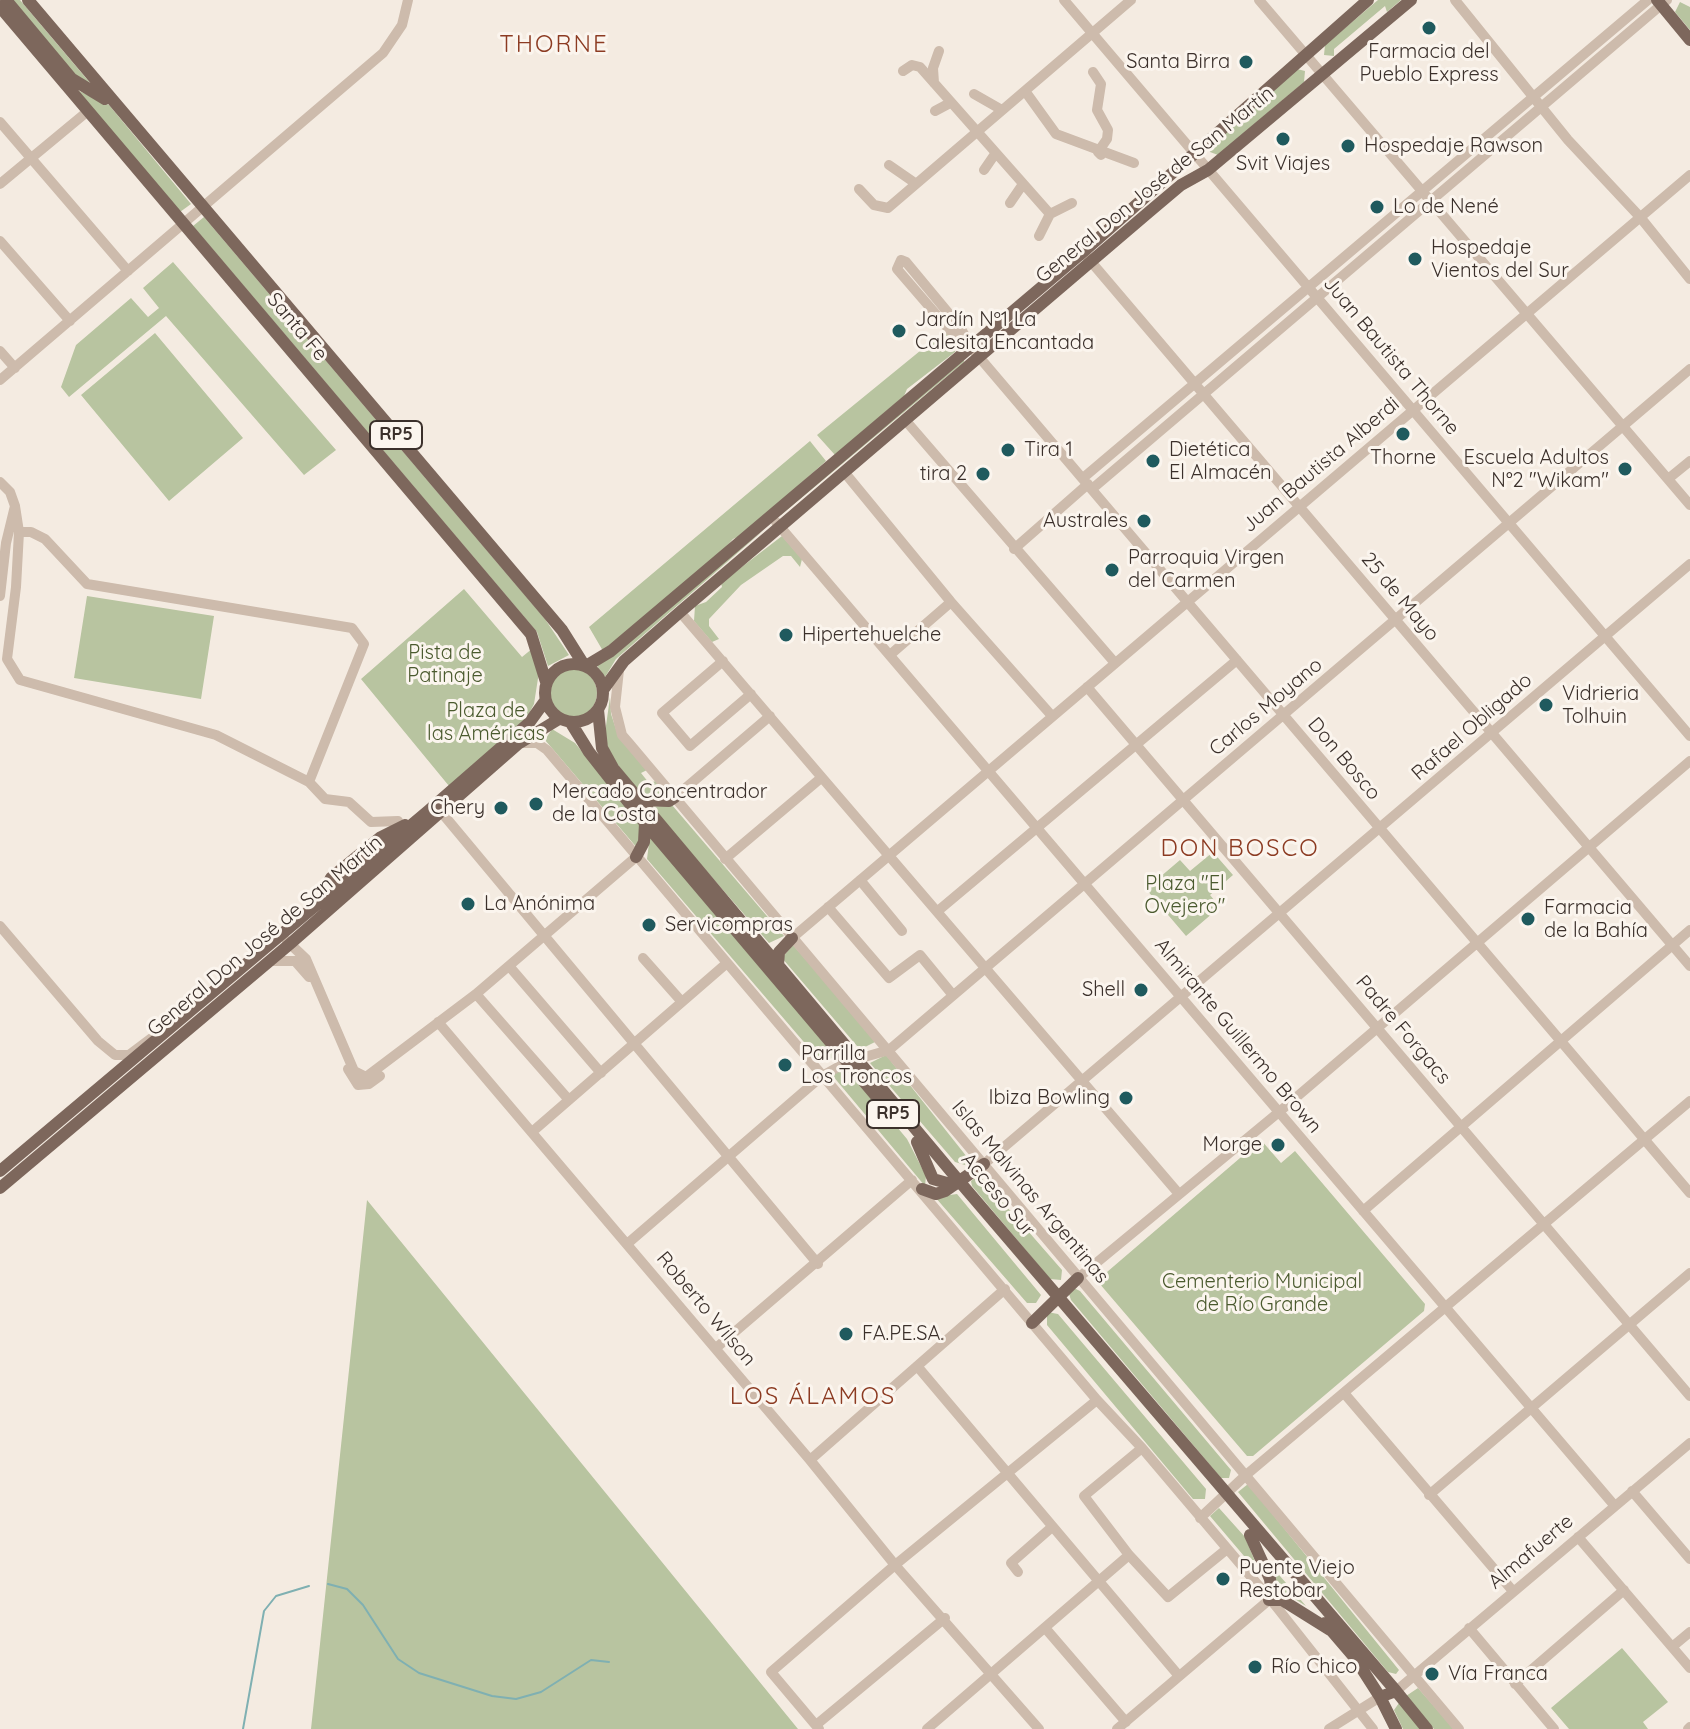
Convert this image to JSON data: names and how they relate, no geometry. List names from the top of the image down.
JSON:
{
  "streets": {
    "main road": [
      "General Don José de San Martín",
      "Santa Fe",
      "RP5",
      "Acceso Sur"
    ],
    "street": [
      "Juan Bautista Thorne",
      "Juan Bautista Alberdi",
      "25 de Mayo",
      "Carlos Moyano",
      "Rafael Obligado",
      "Don Bosco",
      "Padre Forgacs",
      "Almirante Guillermo Brown",
      "Islas Malvinas Argentinas",
      "Roberto Wilson",
      "Almafuerte"
    ]
  },
  "crossings": [
    ["General Don José de San Martín", "Santa Fe"],
    ["General Don José de San Martín", "Juan Bautista Thorne"],
    ["General Don José de San Martín", "RP5"],
    ["General Don José de San Martín", "25 de Mayo"],
    ["General Don José de San Martín", "Don Bosco"],
    ["General Don José de San Martín", "Almirante Guillermo Brown"],
    ["General Don José de San Martín", "Islas Malvinas Argentinas"],
    ["General Don José de San Martín", "Acceso Sur"],
    ["Santa Fe", "RP5"],
    ["Santa Fe", "Acceso Sur"],
    ["Juan Bautista Thorne", "Juan Bautista Alberdi"],
    ["Juan Bautista Thorne", "Carlos Moyano"],
    ["Juan Bautista Thorne", "Rafael Obligado"],
    ["RP5", "Acceso Sur"],
    ["RP5", "Almafuerte"],
    ["Juan Bautista Alberdi", "25 de Mayo"],
    ["Juan Bautista Alberdi", "Don Bosco"],
    ["Juan Bautista Alberdi", "Padre Forgacs"],
    ["Juan Bautista Alberdi", "Almirante Guillermo Brown"],
    ["Juan Bautista Alberdi", "Islas Malvinas Argentinas"],
    ["25 de Mayo", "Carlos Moyano"],
    ["25 de Mayo", "Rafael Obligado"],
    ["Carlos Moyano", "Don Bosco"],
    ["Carlos Moyano", "Padre Forgacs"],
    ["Carlos Moyano", "Almirante Guillermo Brown"],
    ["Carlos Moyano", "Islas Malvinas Argentinas"],
    ["Carlos Moyano", "Acceso Sur"],
    ["Carlos Moyano", "Roberto Wilson"],
    ["Rafael Obligado", "Don Bosco"],
    ["Rafael Obligado", "Padre Forgacs"],
    ["Rafael Obligado", "Almirante Guillermo Brown"],
    ["Rafael Obligado", "Islas Malvinas Argentinas"],
    ["Almirante Guillermo Brown", "Almafuerte"],
    ["Islas Malvinas Argentinas", "Almafuerte"],
    ["Acceso Sur", "Almafuerte"]
  ],
  "districts": ["THORNE", "DON BOSCO", "LOS ÁLAMOS"],
  "parks": [
    "Pista de Patinaje",
    "Plaza de las Américas",
    "Plaza \"El Ovejero\"",
    "Cementerio Municipal de Río Grande"
  ],
  "places": [
    "Farmacia del Pueblo Express",
    "Santa Birra",
    "Svit Viajes",
    "Hospedaje Rawson",
    "Lo de Nené",
    "Hospedaje Vientos del Sur",
    "Jardín Nº1 La Calesita Encantada",
    "Thorne",
    "Tira 1",
    "Dietética El Almacén",
    "Escuela Adultos N°2 \"Wikam\"",
    "tira 2",
    "Australes",
    "Parroquia Virgen del Carmen",
    "Hipertehuelche",
    "Vidrieria Tolhuin",
    "Mercado Concentrador de la Costa",
    "Chery",
    "La Anónima",
    "Farmacia de la Bahía",
    "Servicompras",
    "Shell",
    "Parrilla Los Troncos",
    "Ibiza Bowling",
    "Morge",
    "FA.PE.SA.",
    "Puente Viejo Restobar",
    "Río Chico",
    "Vía Franca"
  ]
}
